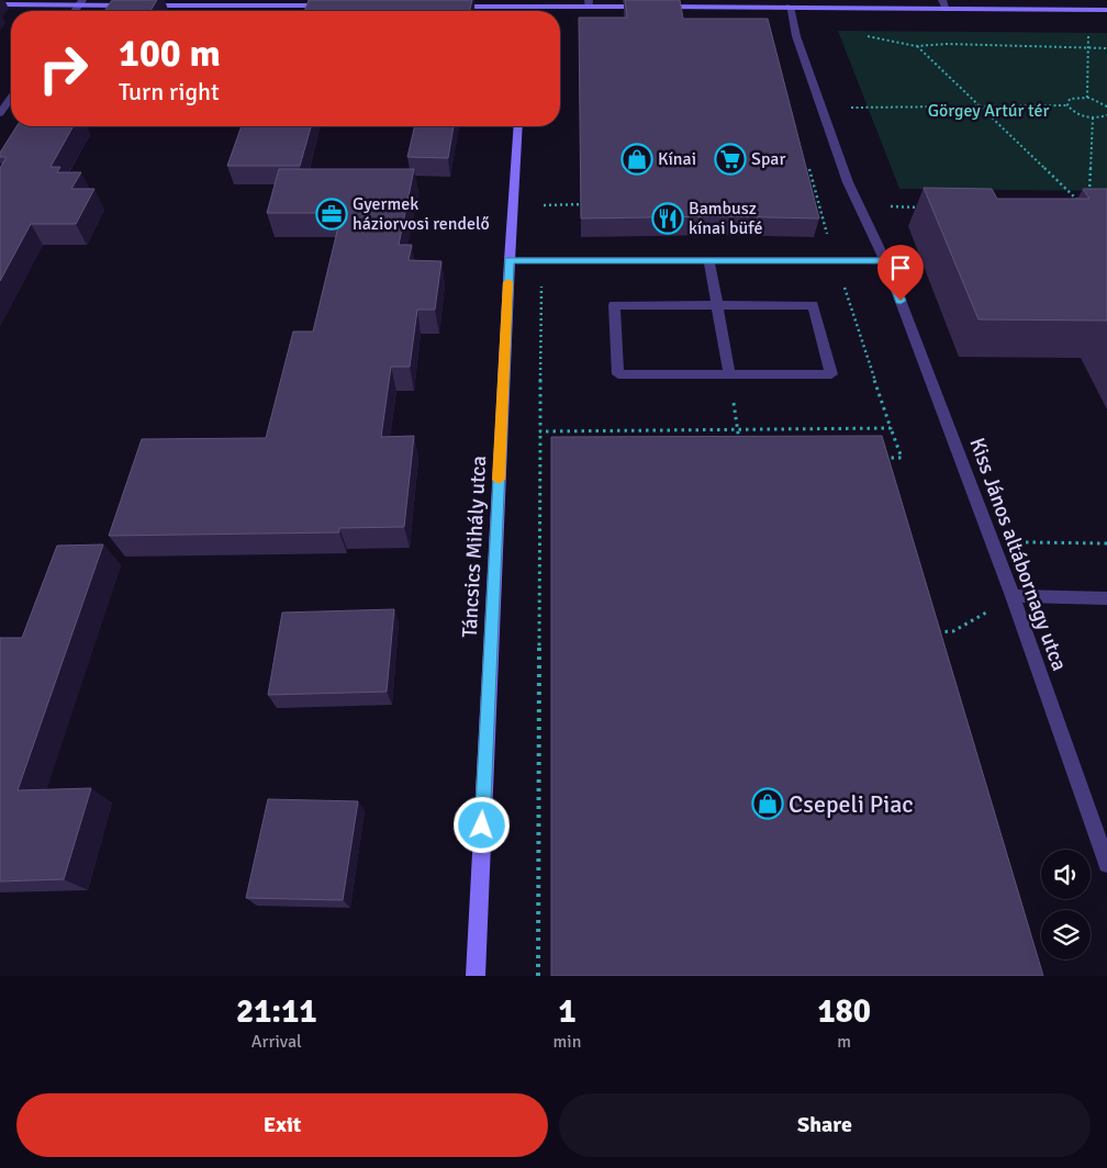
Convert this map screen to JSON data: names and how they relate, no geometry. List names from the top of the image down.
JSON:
{
  "streets": {
    "street": ["Táncsics Mihály utca", "Kiss János altábornagy utca"]
  },
  "parks": ["Görgey Artúr tér"],
  "places": {
    "shop": ["Kínai", "Csepeli Piac"],
    "supermarket": ["Spar"],
    "office": ["Gyermek háziorvosi rendelő"],
    "restaurant": ["Bambusz kínai büfé"]
  },
  "page": {
    "turn": ["100 m", "Turn right"],
    "eta": [
      "21:11",
      "Arrival",
      "1",
      "min",
      "180",
      "m"
    ],
    "buttons": ["Exit", "Share"]
  }
}
